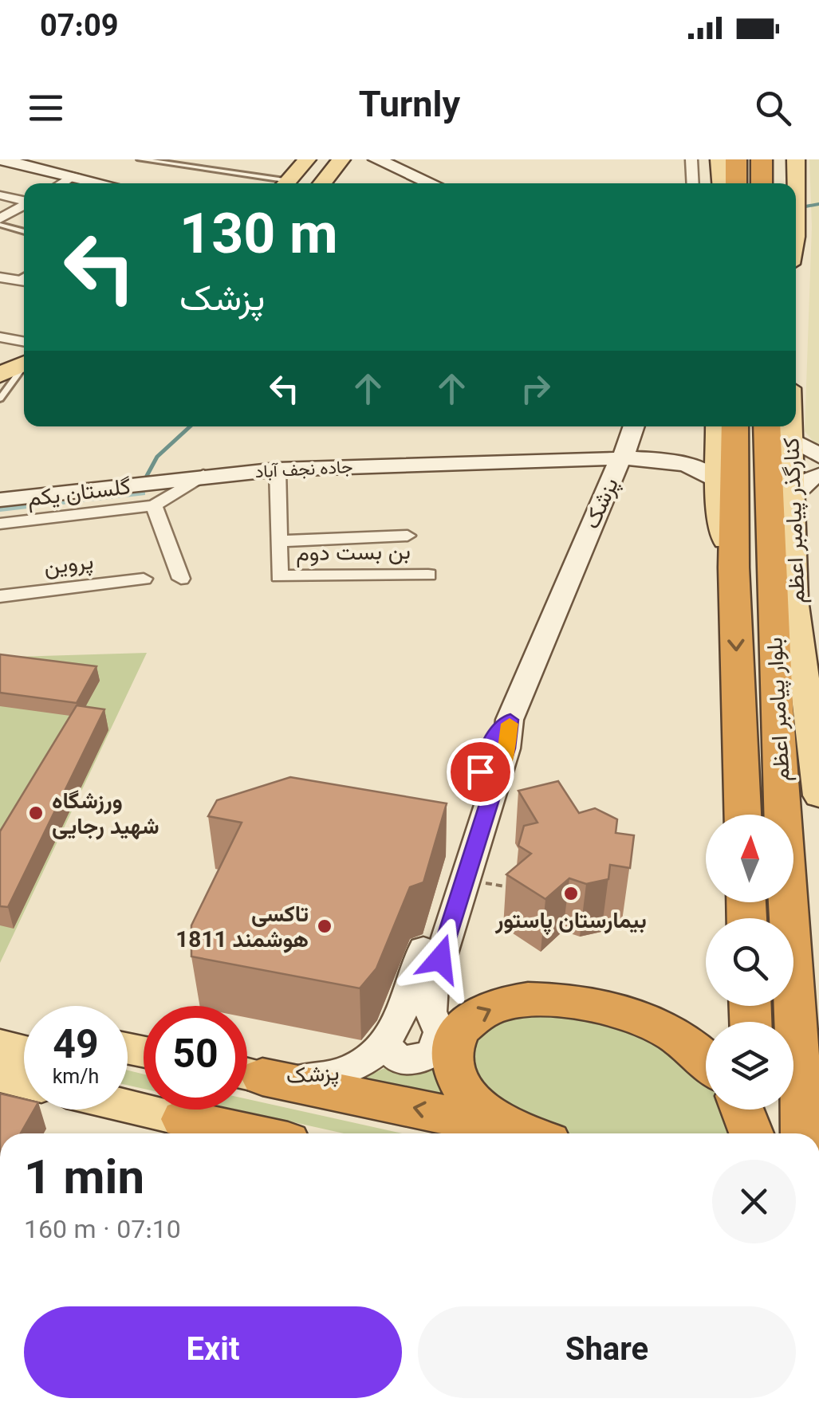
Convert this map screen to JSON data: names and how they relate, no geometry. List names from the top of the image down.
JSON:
{
  "streets": {
    "highway": ["بلوار پیامبر اعظم"],
    "main road": ["جاده نجف آباد", "پزشک", "کنارگذر پیامبر اعظم"],
    "street": ["گلستان یکم", "بن بست دوم", "پروین"]
  },
  "crossings": [
    ["جاده نجف آباد", "گلستان یکم"],
    ["جاده نجف آباد", "پزشک"],
    ["کنارگذر پیامبر اعظم", "بلوار پیامبر اعظم"]
  ],
  "places": ["ورزشگاه شهید رجایی", "بیمارستان پاستور", "تاکسی هوشمند 1811"],
  "north": "top",
  "page": {
    "status": "07:09",
    "header": "Turnly",
    "turn": ["130 m", "پزشک"],
    "speed": "49 km/h",
    "limit": "50",
    "heading": ["1 min", "160 m · 07:10"],
    "buttons": ["Exit", "Share"]
  }
}
